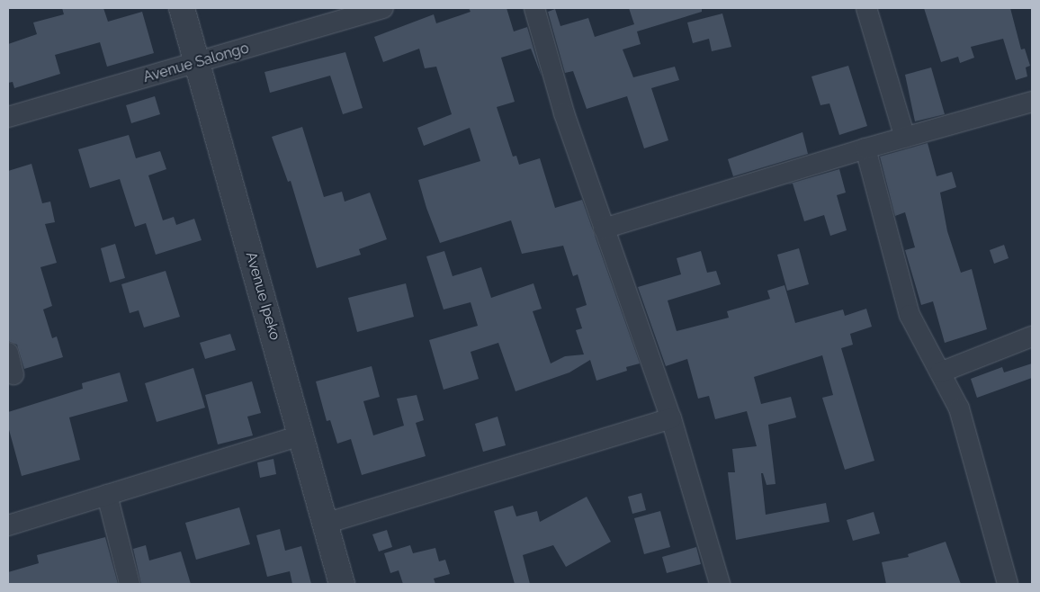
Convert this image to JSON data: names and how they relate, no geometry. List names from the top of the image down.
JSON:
{
  "streets": {
    "street": ["Avenue Salongo", "Avenue Ipeko"]
  },
  "crossings": [
    ["Avenue Salongo", "Avenue Ipeko"]
  ]
}
